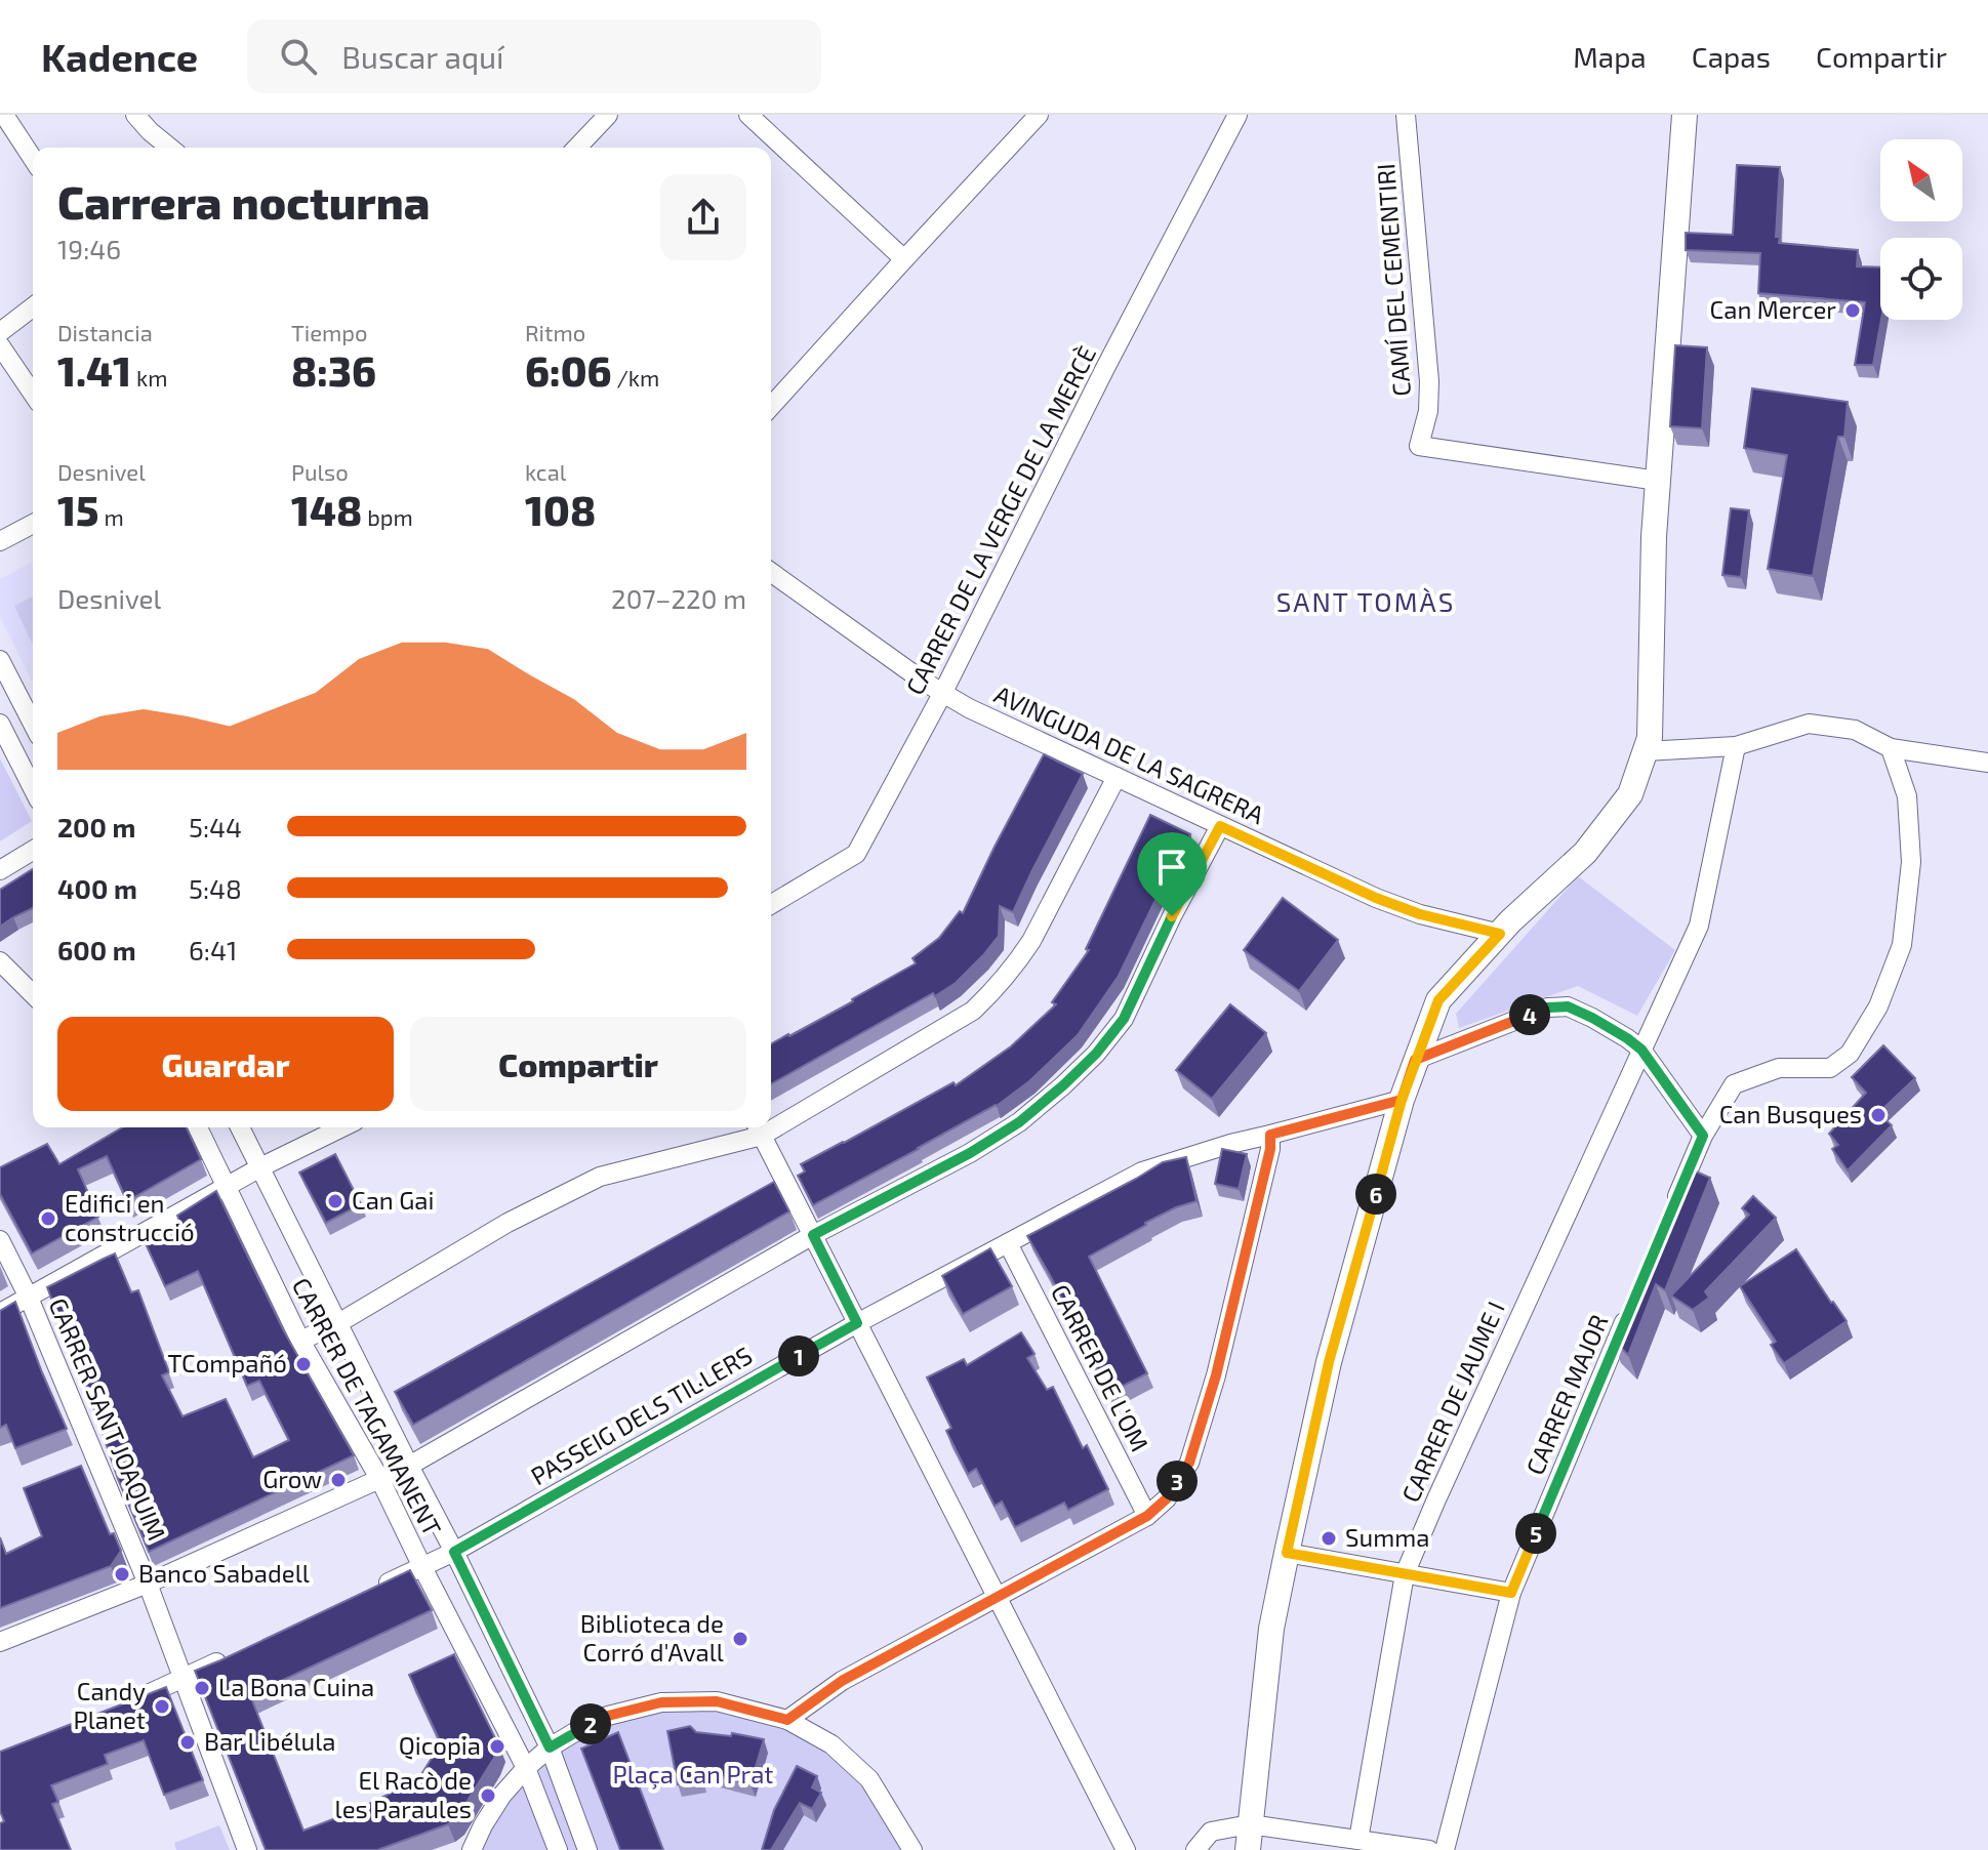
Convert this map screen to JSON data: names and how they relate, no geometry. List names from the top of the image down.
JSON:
{
  "streets": {
    "street": [
      "CAMÍ DEL CEMENTIRI",
      "CARRER DE LA VERGE DE LA MERCÈ",
      "AVINGUDA DE LA SAGRERA",
      "CARRER DE L'OM",
      "CARRER MAJOR",
      "CARRER DE JAUME I",
      "CARRER DE TAGAMANENT",
      "PASSEIG DELS TIL·LERS",
      "CARRER SANT JOAQUIM"
    ]
  },
  "crossings": [
    ["CARRER DE LA VERGE DE LA MERCÈ", "AVINGUDA DE LA SAGRERA"],
    ["CARRER DE L'OM", "PASSEIG DELS TIL·LERS"],
    ["CARRER DE TAGAMANENT", "PASSEIG DELS TIL·LERS"]
  ],
  "districts": ["SANT TOMÀS"],
  "parks": ["Plaça Can Prat"],
  "places": [
    "Can Mercer",
    "Can Busques",
    "Can Gai",
    "Edifici en construcció",
    "TCompañó",
    "Grow",
    "Summa",
    "Banco Sabadell",
    "Biblioteca de Corró d'Avall",
    "La Bona Cuina",
    "Candy Planet",
    "Bar Libélula",
    "Qicopia",
    "El Racò de les Paraules"
  ],
  "north": "top left",
  "page": {
    "header": "Kadence",
    "search": "Buscar aquí",
    "nav": ["Mapa", "Capas", "Compartir"],
    "heading": ["Carrera nocturna", "19:46"],
    "stats": [
      ["Distancia", "1.41 km"],
      ["Tiempo", "8:36"],
      ["Ritmo", "6:06 /km"],
      ["Desnivel", "15 m"],
      ["Pulso", "148 bpm"],
      ["kcal", "108"]
    ],
    "chart": ["Desnivel", "207–220 m"],
    "list": [
      {
        "name": "200 m",
        "note": "5:44"
      },
      {
        "name": "400 m",
        "note": "5:48"
      },
      {
        "name": "600 m",
        "note": "6:41"
      }
    ],
    "pins": [
      "4",
      "6",
      "1",
      "3",
      "5",
      "2"
    ],
    "buttons": ["Guardar", "Compartir"]
  }
}
